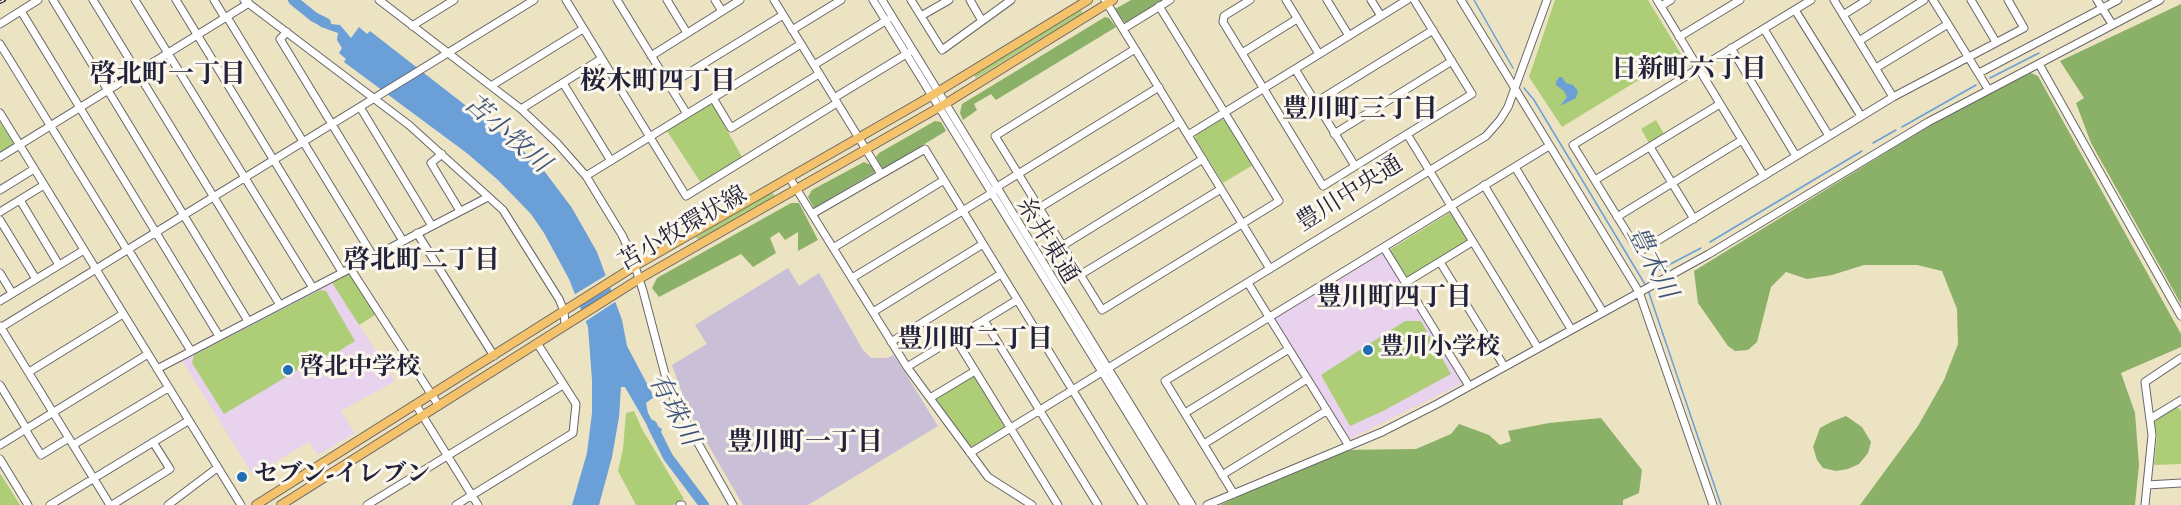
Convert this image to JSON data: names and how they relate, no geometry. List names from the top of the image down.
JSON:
{
  "streets": {
    "main road": ["苫小牧環状線"],
    "street": ["豊川中央通", "糸井東通"]
  },
  "crossings": [
    ["豊川中央通", "糸井東通"],
    ["苫小牧環状線", "糸井東通"]
  ],
  "districts": [
    "日新町六丁目",
    "啓北町一丁目",
    "桜木町四丁目",
    "豊川町三丁目",
    "啓北町二丁目",
    "豊川町四丁目",
    "豊川町二丁目",
    "豊川町一丁目"
  ],
  "water": ["苫小牧川", "豊木川", "有珠川"],
  "places": ["豊川小学校", "啓北中学校", "セブン-イレブン"]
}
